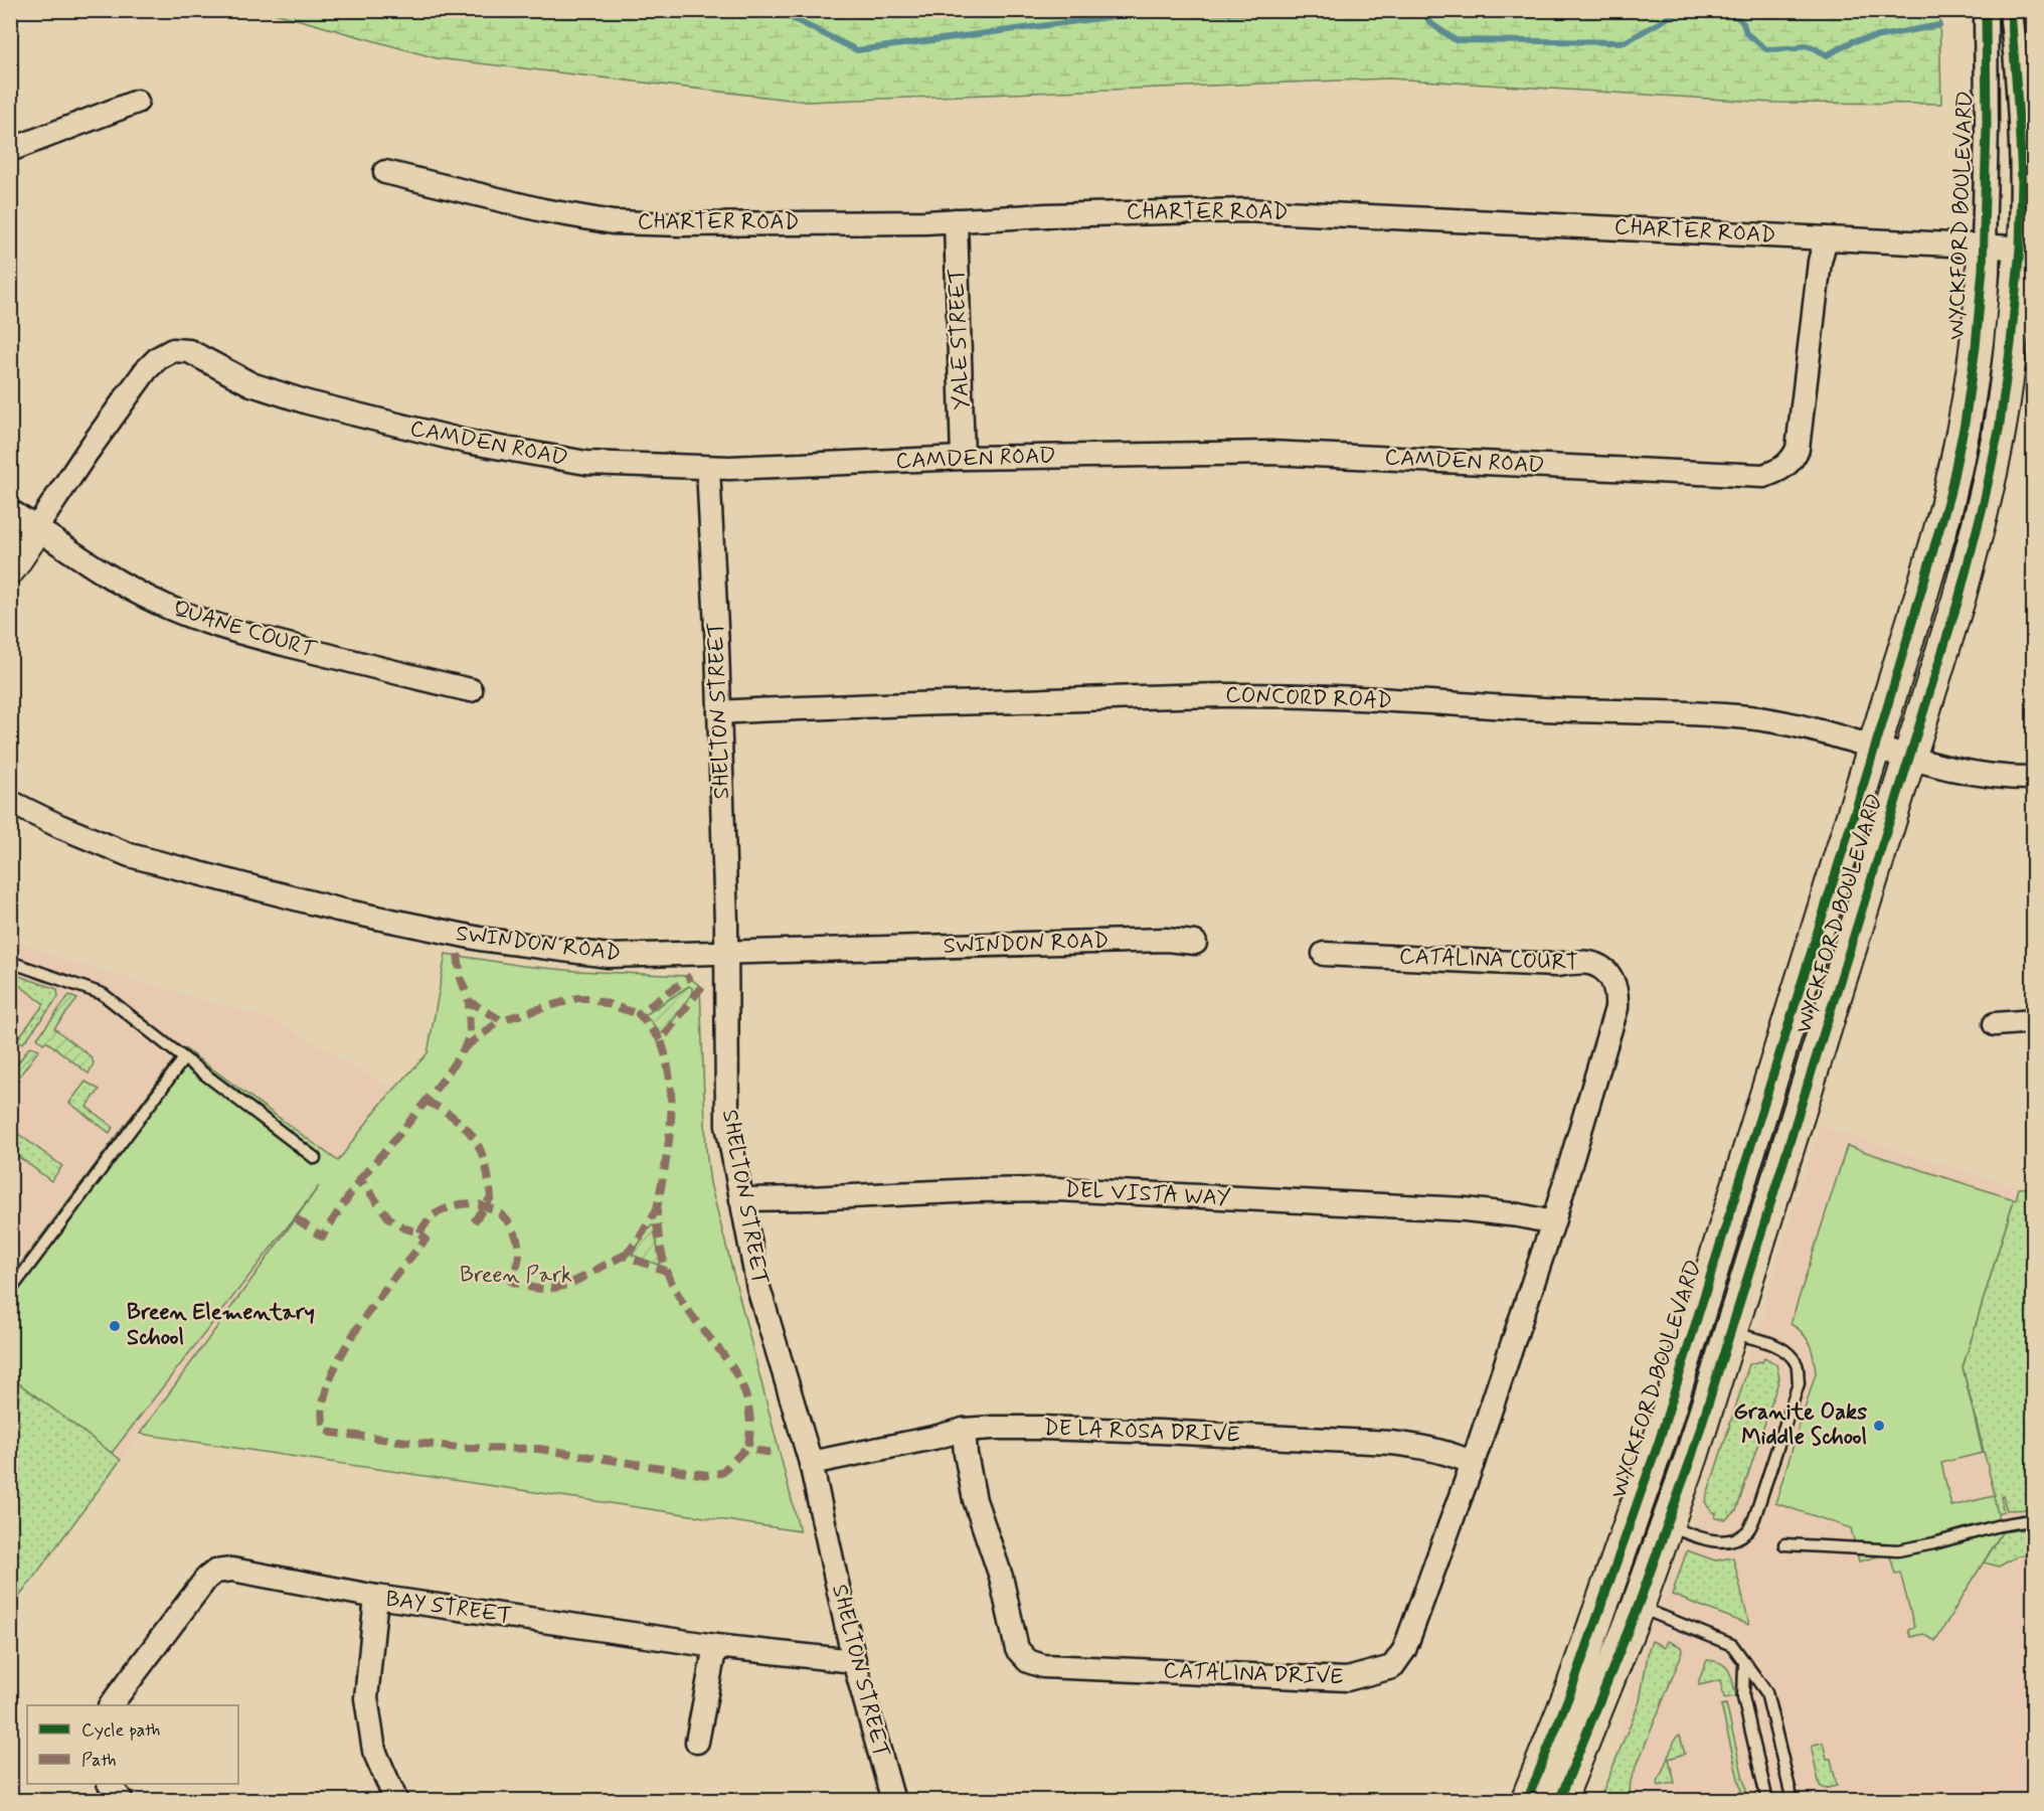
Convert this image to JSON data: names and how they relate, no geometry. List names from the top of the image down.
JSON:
{
  "streets": {
    "street": [
      "CHARTER ROAD",
      "WYCKFORD BOULEVARD",
      "YALE STREET",
      "CAMDEN ROAD",
      "QUANE COURT",
      "CONCORD ROAD",
      "SHELTON STREET",
      "SWINDON ROAD",
      "CATALINA COURT",
      "DEL VISTA WAY",
      "DE LA ROSA DRIVE",
      "BAY STREET",
      "CATALINA DRIVE"
    ]
  },
  "crossings": [
    ["CHARTER ROAD", "WYCKFORD BOULEVARD"],
    ["CHARTER ROAD", "YALE STREET"],
    ["CHARTER ROAD", "CAMDEN ROAD"],
    ["WYCKFORD BOULEVARD", "CONCORD ROAD"],
    ["YALE STREET", "CAMDEN ROAD"],
    ["CAMDEN ROAD", "QUANE COURT"],
    ["CAMDEN ROAD", "SHELTON STREET"],
    ["CONCORD ROAD", "SHELTON STREET"],
    ["SHELTON STREET", "SWINDON ROAD"],
    ["SHELTON STREET", "DEL VISTA WAY"],
    ["SHELTON STREET", "DE LA ROSA DRIVE"],
    ["SHELTON STREET", "BAY STREET"],
    ["CATALINA COURT", "DEL VISTA WAY"],
    ["CATALINA COURT", "CATALINA DRIVE"],
    ["DEL VISTA WAY", "CATALINA DRIVE"],
    ["DE LA ROSA DRIVE", "CATALINA DRIVE"]
  ],
  "parks": ["Breen Park"],
  "places": ["Breen Elementary School", "Granite Oaks Middle School"],
  "legend": ["Cycle path", "Path"]
}
